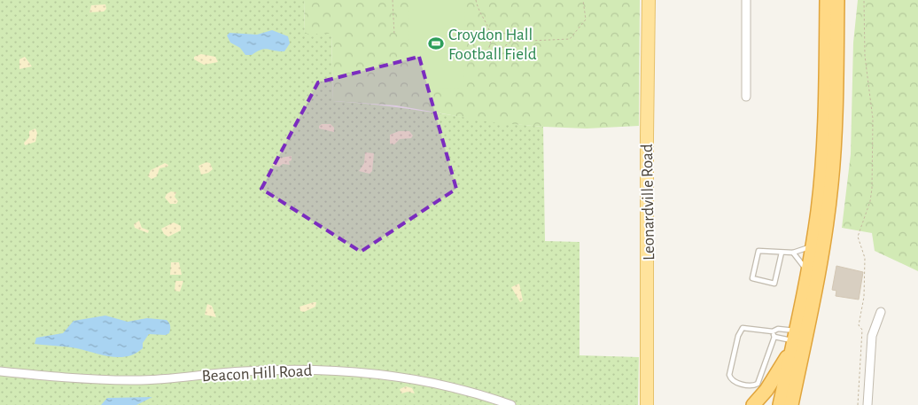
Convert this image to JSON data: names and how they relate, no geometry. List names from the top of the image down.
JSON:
{
  "streets": {
    "main road": ["Leonardville Road"],
    "street": ["Beacon Hill Road"]
  },
  "places": {
    "sports": ["Croydon Hall Football Field"]
  }
}
